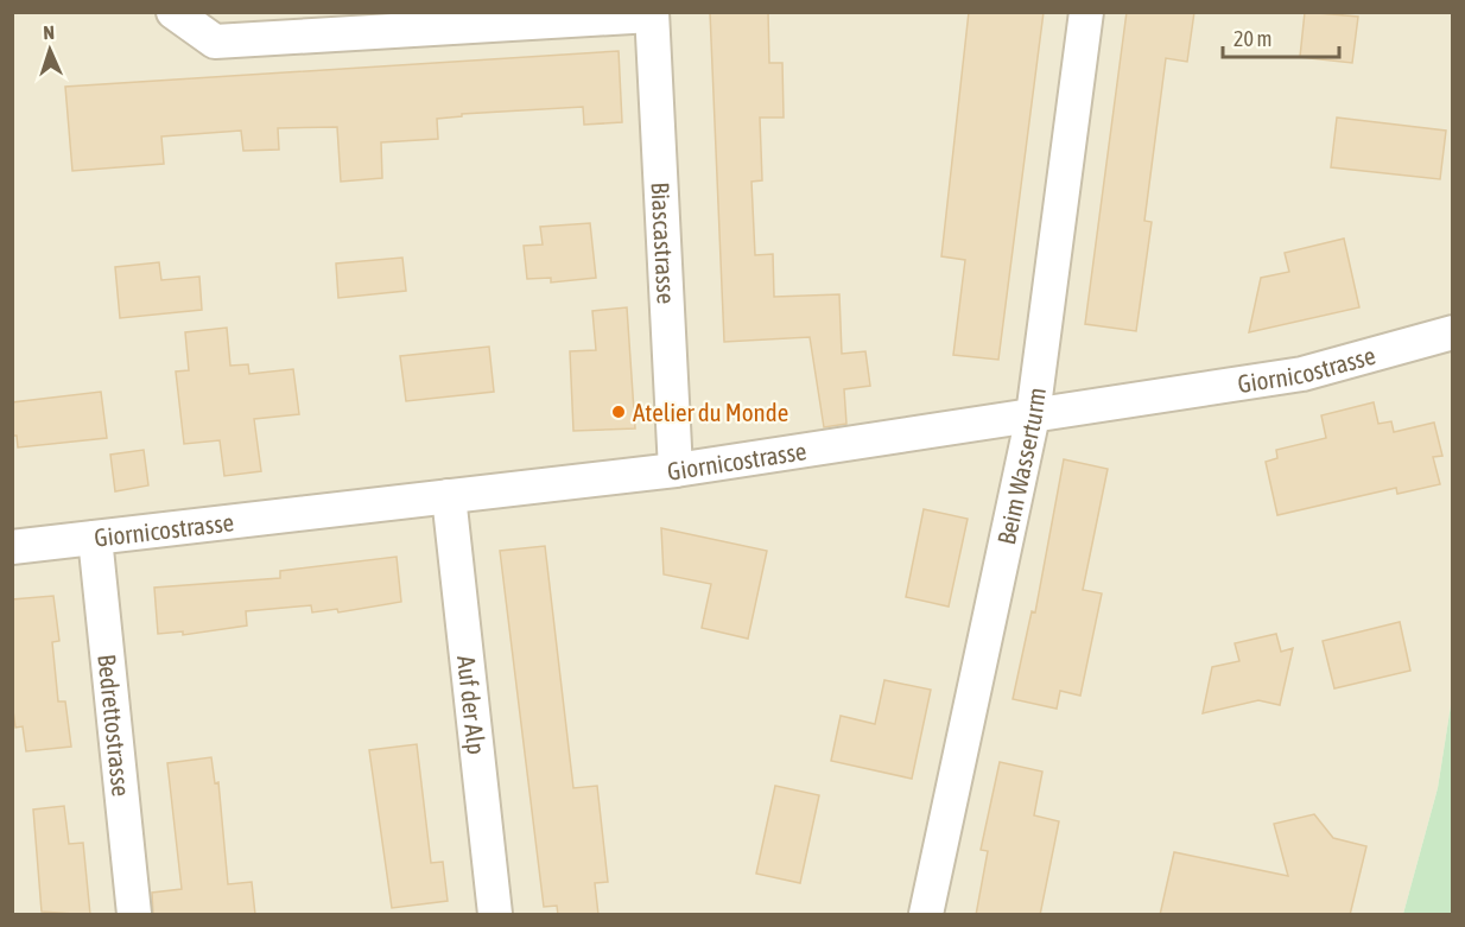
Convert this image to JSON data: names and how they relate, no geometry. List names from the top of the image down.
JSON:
{
  "streets": {
    "street": [
      "Biascastrasse",
      "Giornicostrasse",
      "Beim Wasserturm",
      "Auf der Alp",
      "Bedrettostrasse"
    ]
  },
  "crossings": [
    ["Biascastrasse", "Giornicostrasse"],
    ["Giornicostrasse", "Beim Wasserturm"],
    ["Giornicostrasse", "Auf der Alp"],
    ["Giornicostrasse", "Bedrettostrasse"]
  ],
  "places": ["Atelier du Monde"],
  "scale_bar": "20 m",
  "north": "top"
}
